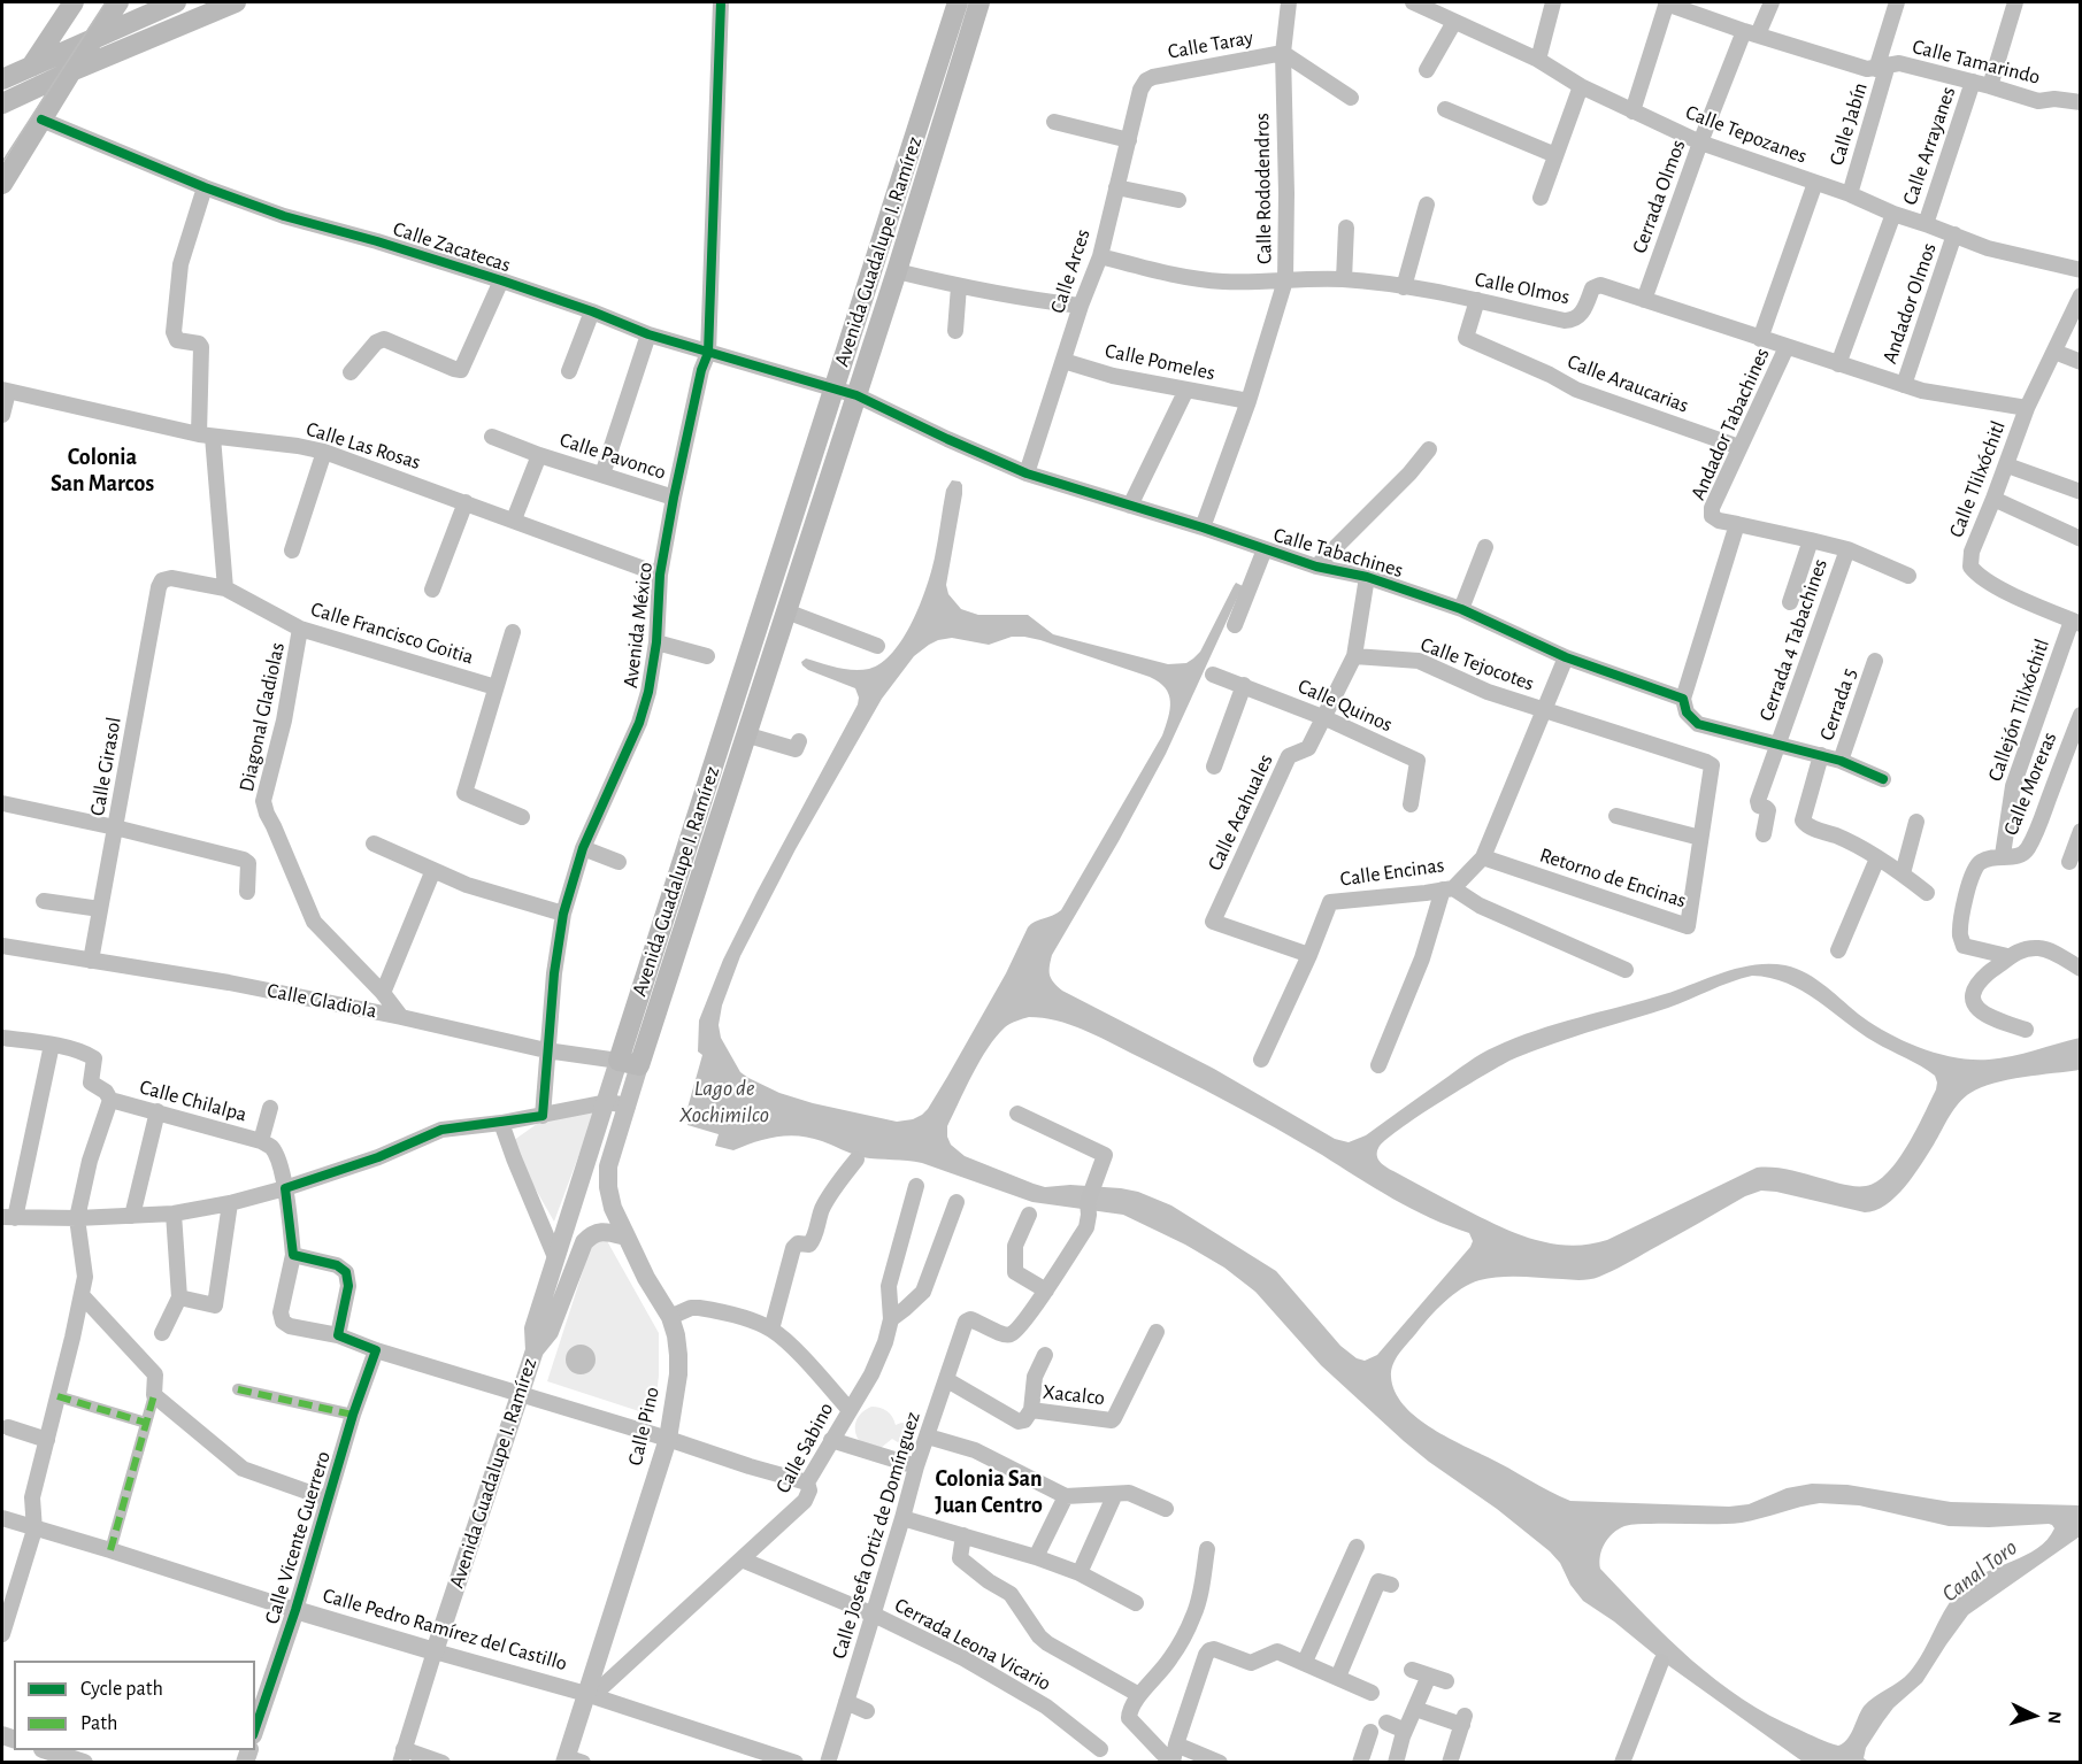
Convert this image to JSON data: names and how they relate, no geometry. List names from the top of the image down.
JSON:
{
  "streets": {
    "main road": ["Avenida Guadalupe I. Ramírez"],
    "street": [
      "Calle Taray",
      "Calle Tamarindo",
      "Calle Jabín",
      "Calle Tepozanes",
      "Calle Arrayanes",
      "Calle Rododendros",
      "Cerrada Olmos",
      "Calle Zacatecas",
      "Calle Arces",
      "Calle Olmos",
      "Andador Olmos",
      "Calle Pomeles",
      "Calle Araucarias",
      "Andador Tabachines",
      "Calle Las Rosas",
      "Calle Pavonco",
      "Calle Tlilxóchitl",
      "Calle Tabachines",
      "Avenida México",
      "Calle Francisco Goitia",
      "Cerrada 4 Tabachines",
      "Calle Tejocotes",
      "Cerrada 5",
      "Calle Quinos",
      "Callejón Tlilxóchitl",
      "Diagonal Gladiolas",
      "Calle Girasol",
      "Calle Moreras",
      "Calle Acahuales",
      "Calle Encinas",
      "Retorno de Encinas",
      "Calle Gladiola",
      "Calle Chilalpa",
      "Xacalco",
      "Calle Pino",
      "Calle Sabino",
      "Calle Josefa Ortiz de Domínguez",
      "Calle Vicente Guerrero",
      "Calle Pedro Ramírez del Castillo",
      "Cerrada Leona Vicario"
    ]
  },
  "crossings": [
    ["Calle Taray", "Calle Rododendros"],
    ["Calle Taray", "Calle Arces"],
    ["Calle Tamarindo", "Calle Jabín"],
    ["Calle Tamarindo", "Calle Arrayanes"],
    ["Calle Tamarindo", "Cerrada Olmos"],
    ["Calle Jabín", "Calle Tepozanes"],
    ["Calle Tepozanes", "Calle Arrayanes"],
    ["Calle Tepozanes", "Cerrada Olmos"],
    ["Calle Tepozanes", "Andador Olmos"],
    ["Calle Rododendros", "Calle Olmos"],
    ["Calle Rododendros", "Calle Pomeles"],
    ["Calle Rododendros", "Calle Tabachines"],
    ["Cerrada Olmos", "Calle Olmos"],
    ["Calle Zacatecas", "Avenida Guadalupe I. Ramírez"],
    ["Calle Zacatecas", "Calle Tabachines"],
    ["Calle Zacatecas", "Avenida México"],
    ["Avenida Guadalupe I. Ramírez", "Calle Tabachines"],
    ["Avenida Guadalupe I. Ramírez", "Calle Gladiola"],
    ["Avenida Guadalupe I. Ramírez", "Calle Pino"],
    ["Avenida Guadalupe I. Ramírez", "Calle Pedro Ramírez del Castillo"],
    ["Calle Arces", "Calle Olmos"],
    ["Calle Arces", "Calle Pomeles"],
    ["Calle Arces", "Calle Tabachines"],
    ["Calle Olmos", "Andador Olmos"],
    ["Calle Olmos", "Calle Araucarias"],
    ["Calle Olmos", "Andador Tabachines"],
    ["Calle Olmos", "Calle Tlilxóchitl"],
    ["Calle Araucarias", "Andador Tabachines"],
    ["Calle Las Rosas", "Avenida México"],
    ["Calle Pavonco", "Avenida México"],
    ["Calle Tlilxóchitl", "Callejón Tlilxóchitl"],
    ["Calle Tabachines", "Calle Acahuales"],
    ["Avenida México", "Calle Gladiola"],
    ["Calle Francisco Goitia", "Diagonal Gladiolas"],
    ["Calle Francisco Goitia", "Calle Girasol"],
    ["Calle Tejocotes", "Calle Acahuales"],
    ["Calle Tejocotes", "Retorno de Encinas"],
    ["Calle Quinos", "Calle Acahuales"],
    ["Callejón Tlilxóchitl", "Calle Moreras"],
    ["Diagonal Gladiolas", "Calle Gladiola"],
    ["Calle Girasol", "Calle Gladiola"],
    ["Calle Acahuales", "Calle Encinas"],
    ["Calle Encinas", "Retorno de Encinas"],
    ["Xacalco", "Calle Josefa Ortiz de Domínguez"],
    ["Calle Pino", "Calle Sabino"],
    ["Calle Pino", "Calle Pedro Ramírez del Castillo"],
    ["Calle Sabino", "Calle Pedro Ramírez del Castillo"],
    ["Calle Sabino", "Cerrada Leona Vicario"],
    ["Calle Josefa Ortiz de Domínguez", "Cerrada Leona Vicario"],
    ["Calle Vicente Guerrero", "Calle Pedro Ramírez del Castillo"]
  ],
  "districts": ["Colonia San Marcos", "Colonia San Juan Centro"],
  "water": ["Lago de Xochimilco", "Canal Toro"],
  "legend": ["Cycle path", "Path"],
  "north": "right"
}
